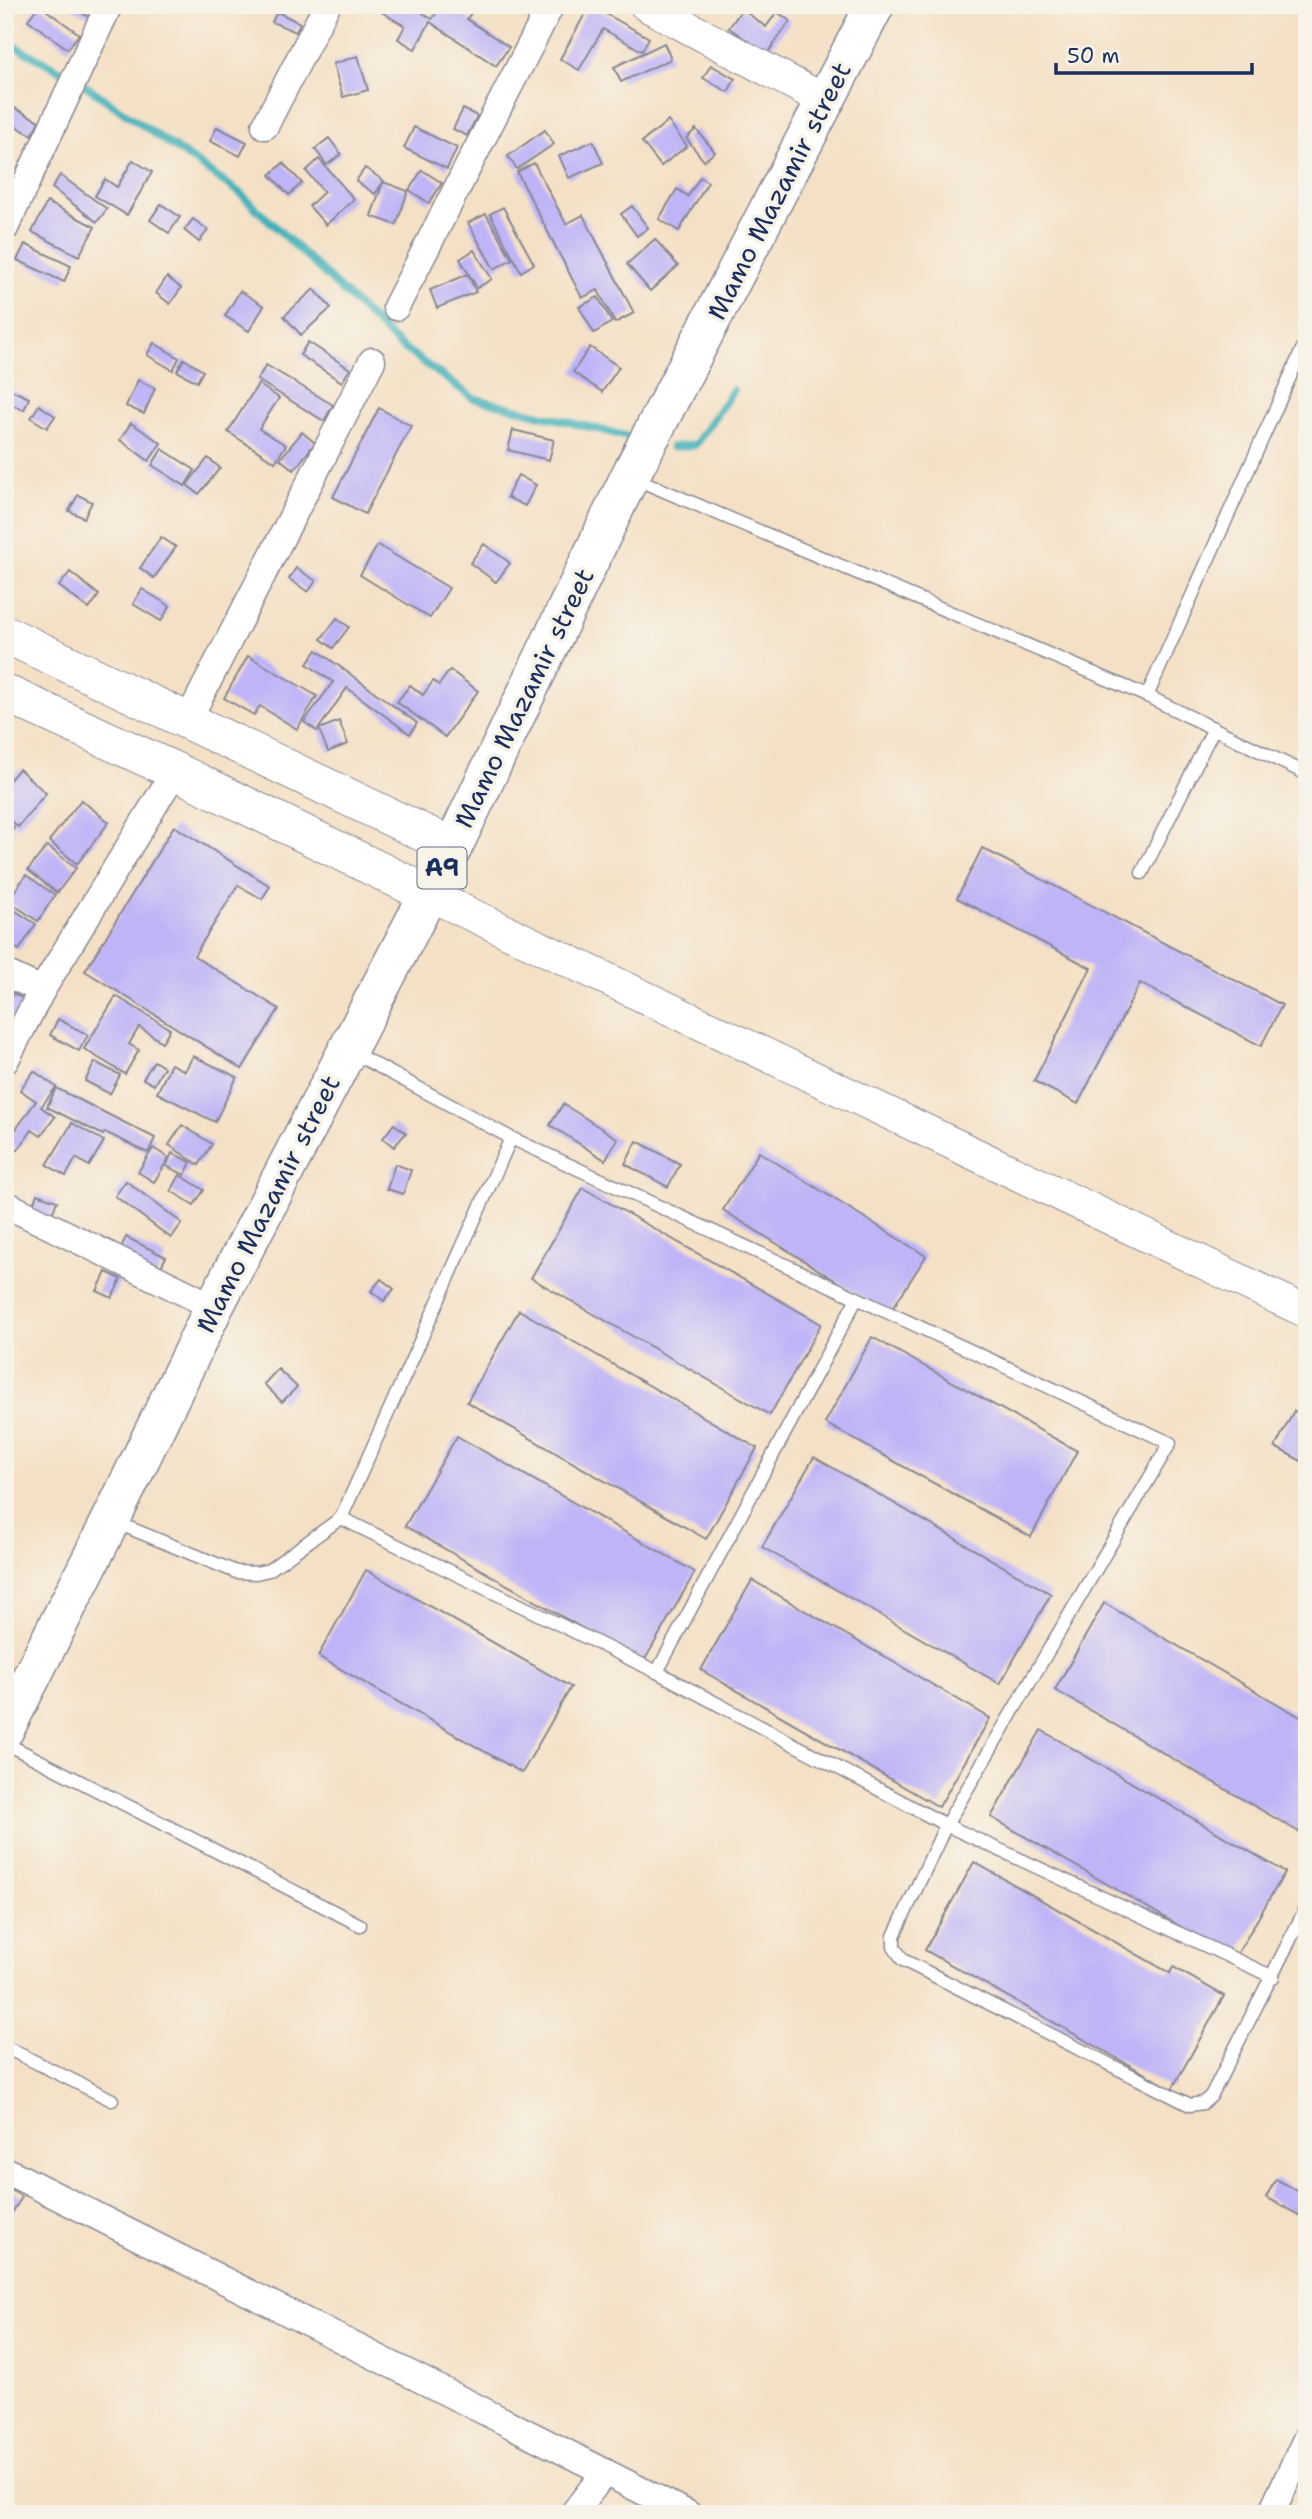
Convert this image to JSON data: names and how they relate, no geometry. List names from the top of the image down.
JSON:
{
  "streets": {
    "main road": ["Mamo Mazamir street", "A9"]
  },
  "scale_bar": "50 m"
}
